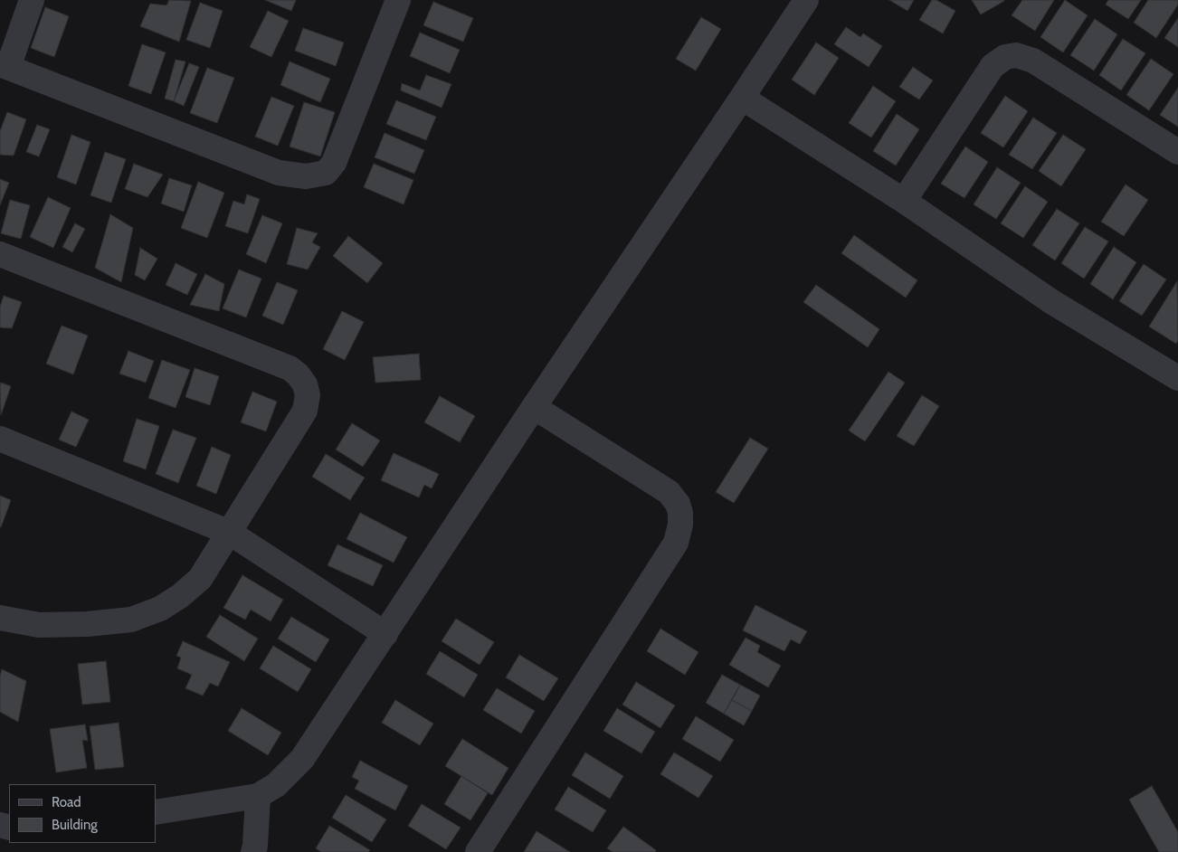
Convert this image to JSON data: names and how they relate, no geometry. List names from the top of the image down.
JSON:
{
  "legend": ["Road", "Building"]
}
